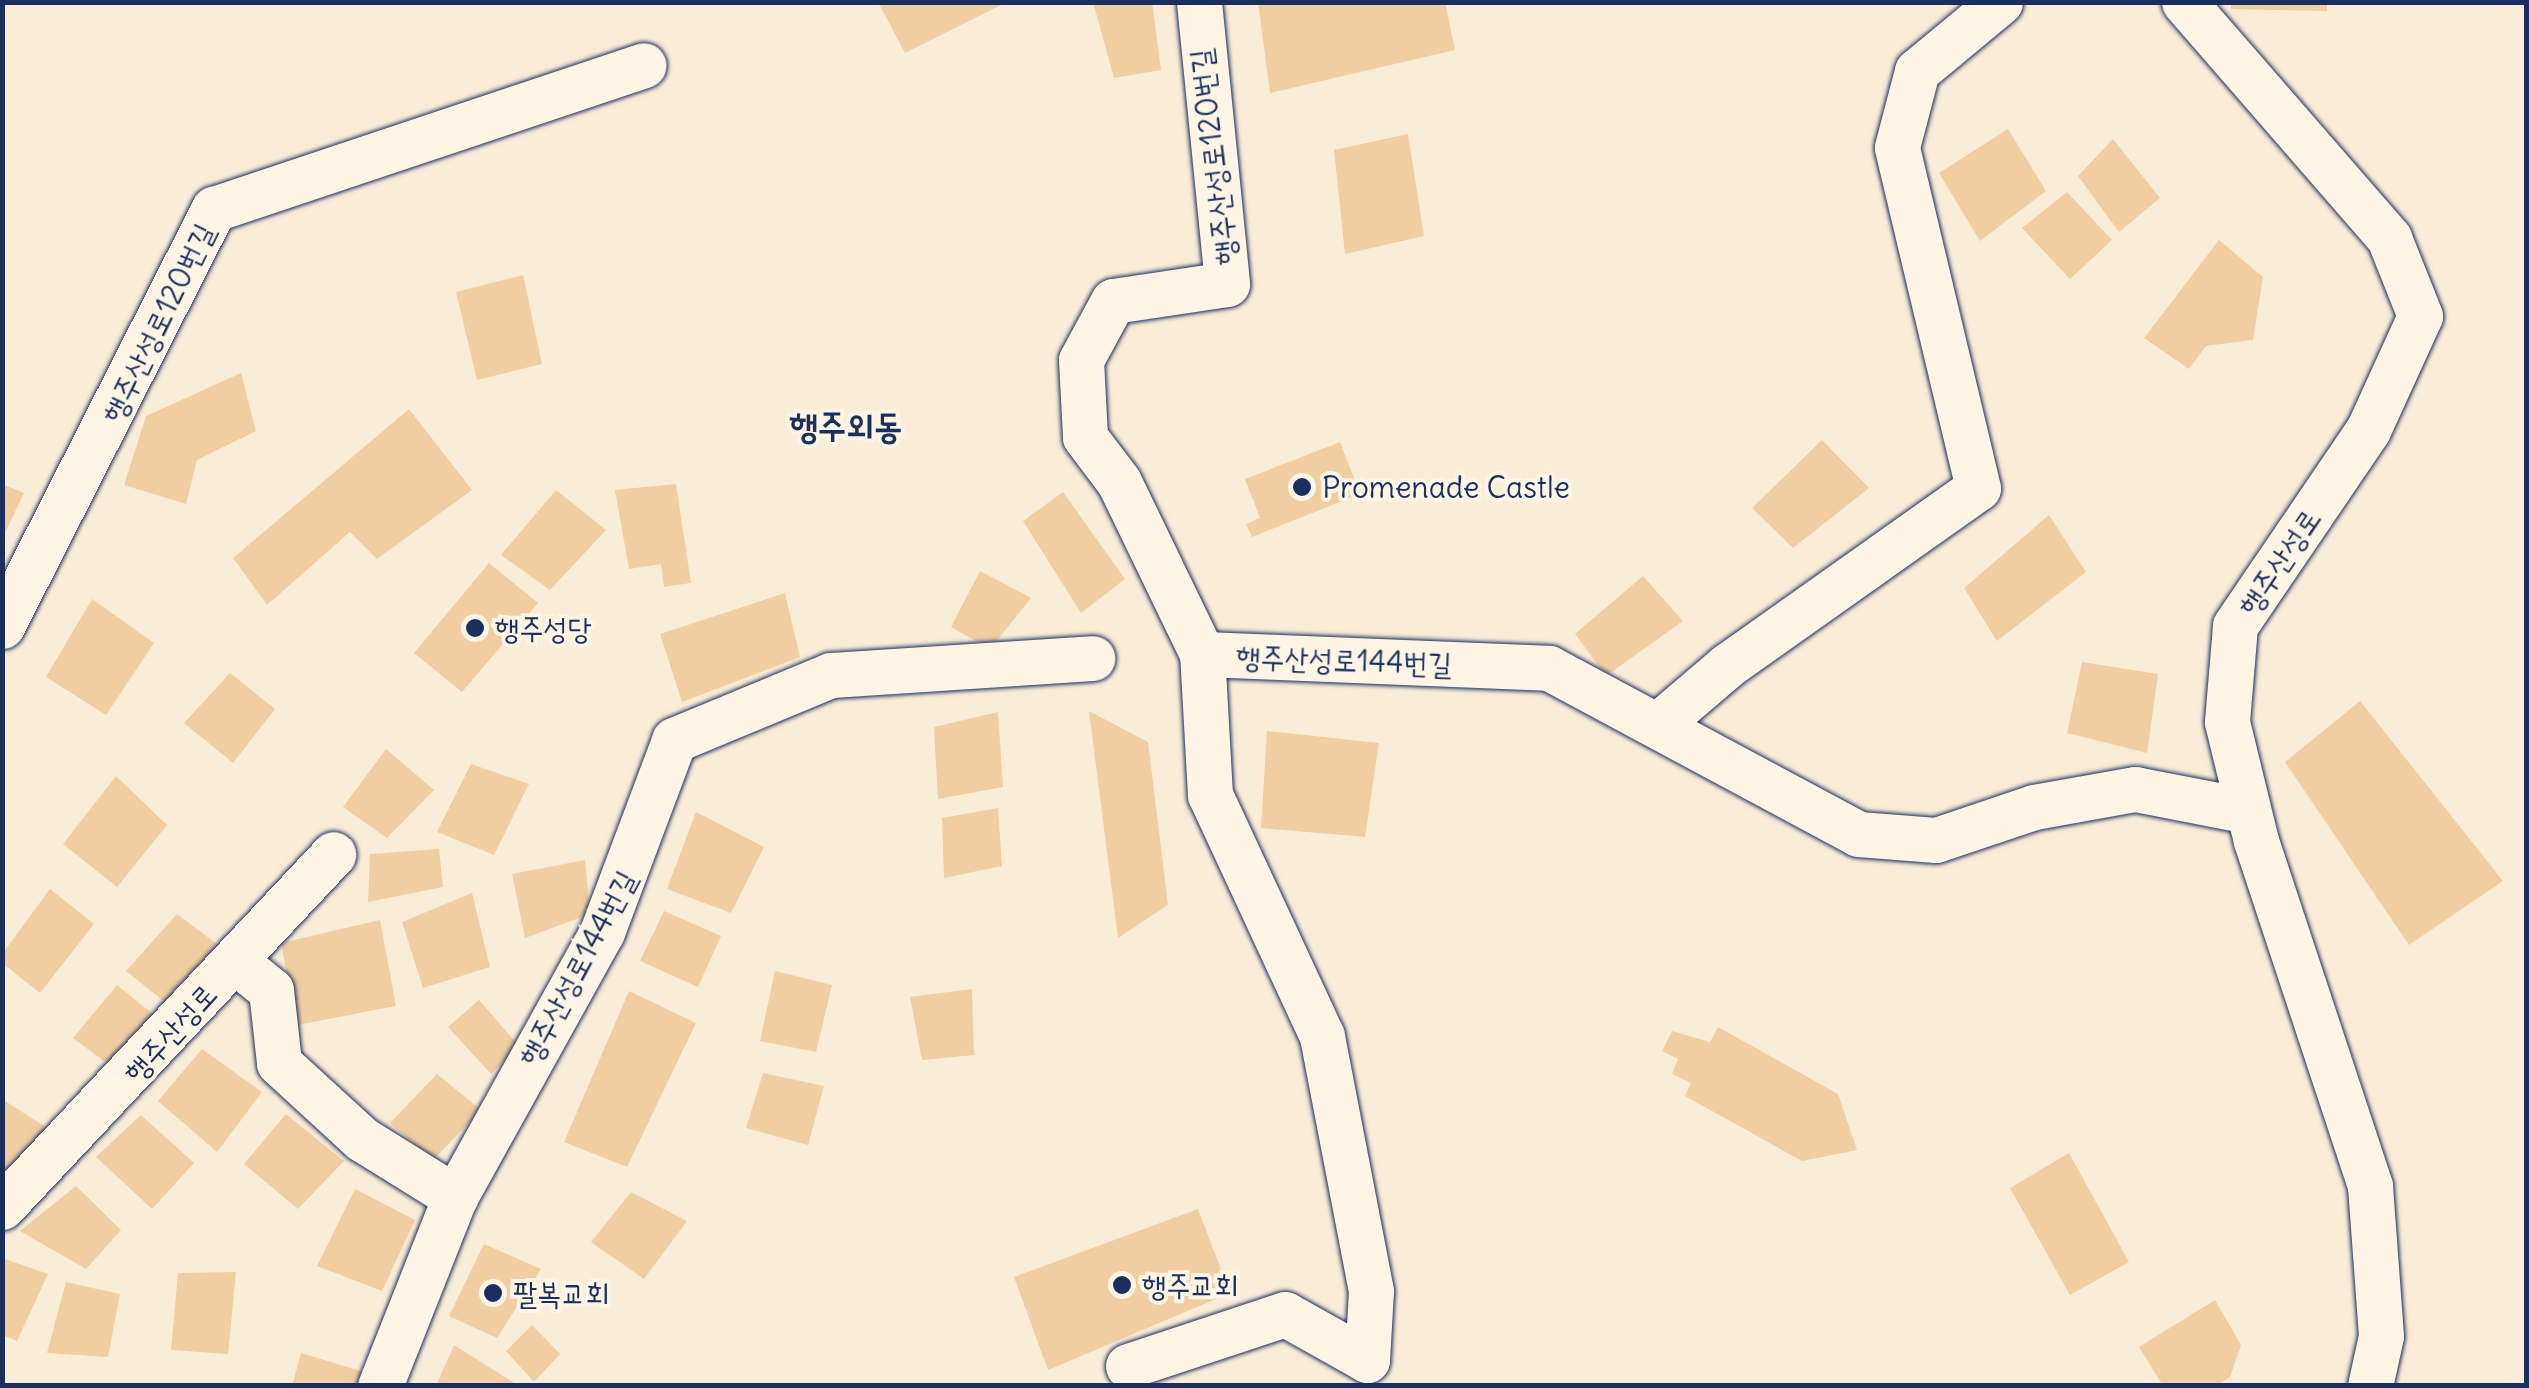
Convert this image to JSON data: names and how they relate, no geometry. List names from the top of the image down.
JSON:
{
  "streets": {
    "street": ["행주산성로120번길", "행주산성로", "행주산성로144번길"]
  },
  "crossings": [
    ["행주산성로120번길", "행주산성로144번길"],
    ["행주산성로", "행주산성로144번길"]
  ],
  "districts": ["행주외동"],
  "places": [
    "Promenade Castle",
    "행주성당",
    "행주교회",
    "팔복교회"
  ]
}
